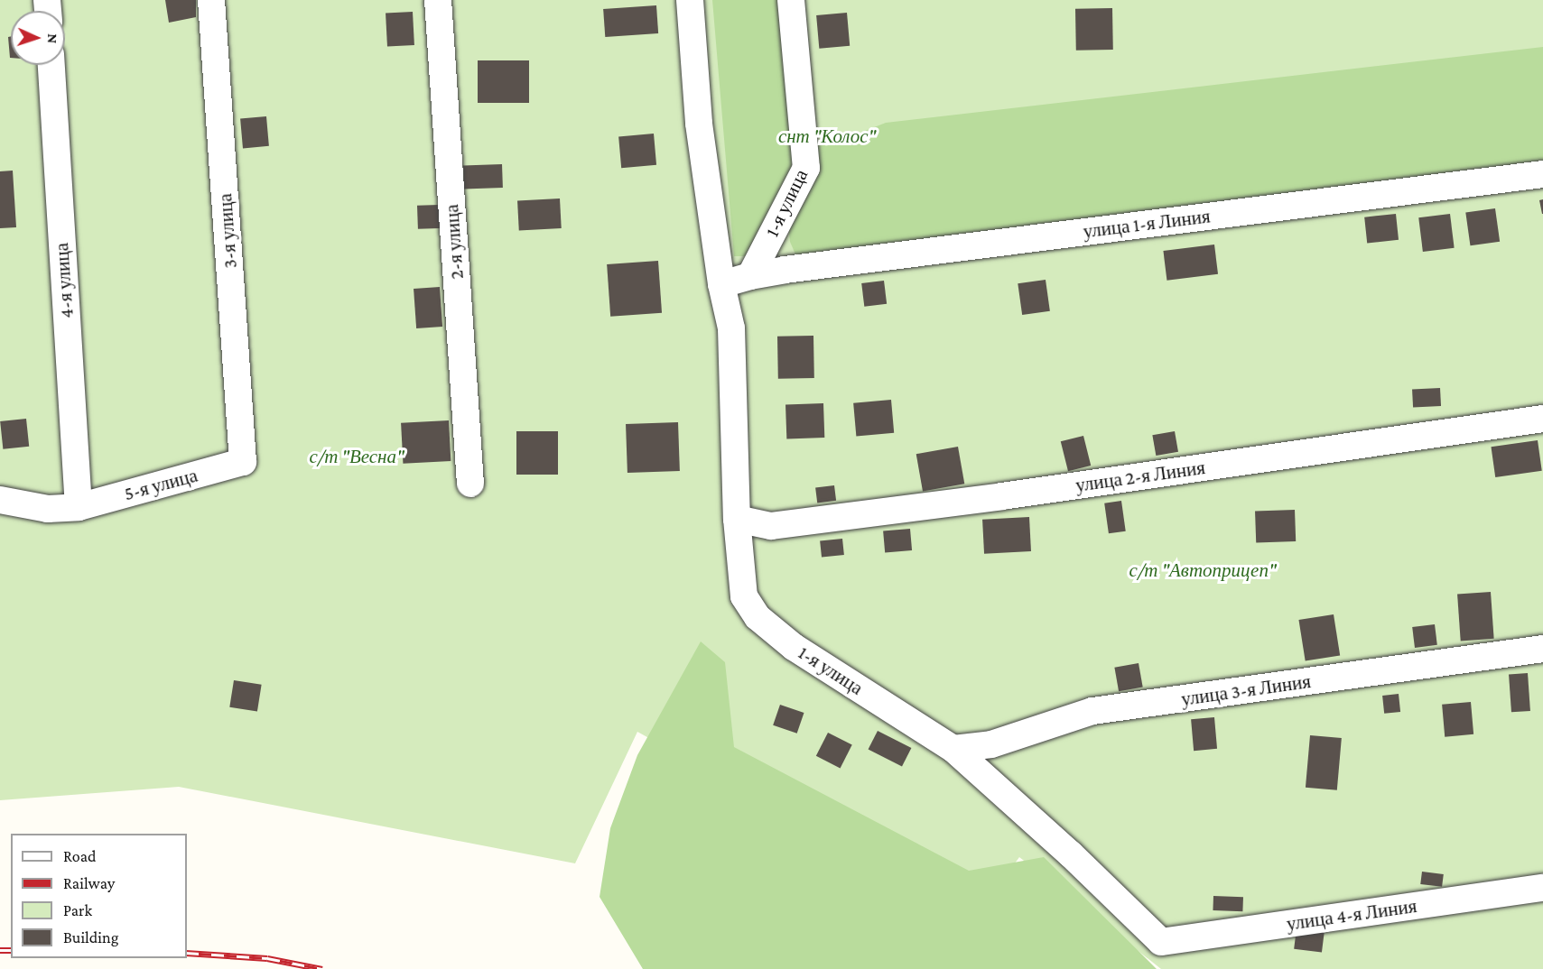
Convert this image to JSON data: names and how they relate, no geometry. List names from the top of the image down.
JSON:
{
  "streets": {
    "street": [
      "1-я улица",
      "улица 1-я Линия",
      "3-я улица",
      "2-я улица",
      "4-я улица",
      "улица 2-я Линия",
      "5-я улица",
      "улица 3-я Линия",
      "улица 4-я Линия"
    ]
  },
  "crossings": [
    ["1-я улица", "улица 1-я Линия"],
    ["1-я улица", "улица 2-я Линия"],
    ["1-я улица", "улица 3-я Линия"],
    ["1-я улица", "улица 4-я Линия"],
    ["3-я улица", "5-я улица"],
    ["4-я улица", "5-я улица"]
  ],
  "parks": ["снт \"Колос\"", "с/т \"Весна\"", "с/т \"Автоприцеп\""],
  "legend": [
    "Road",
    "Railway",
    "Park",
    "Building"
  ],
  "north": "right"
}
